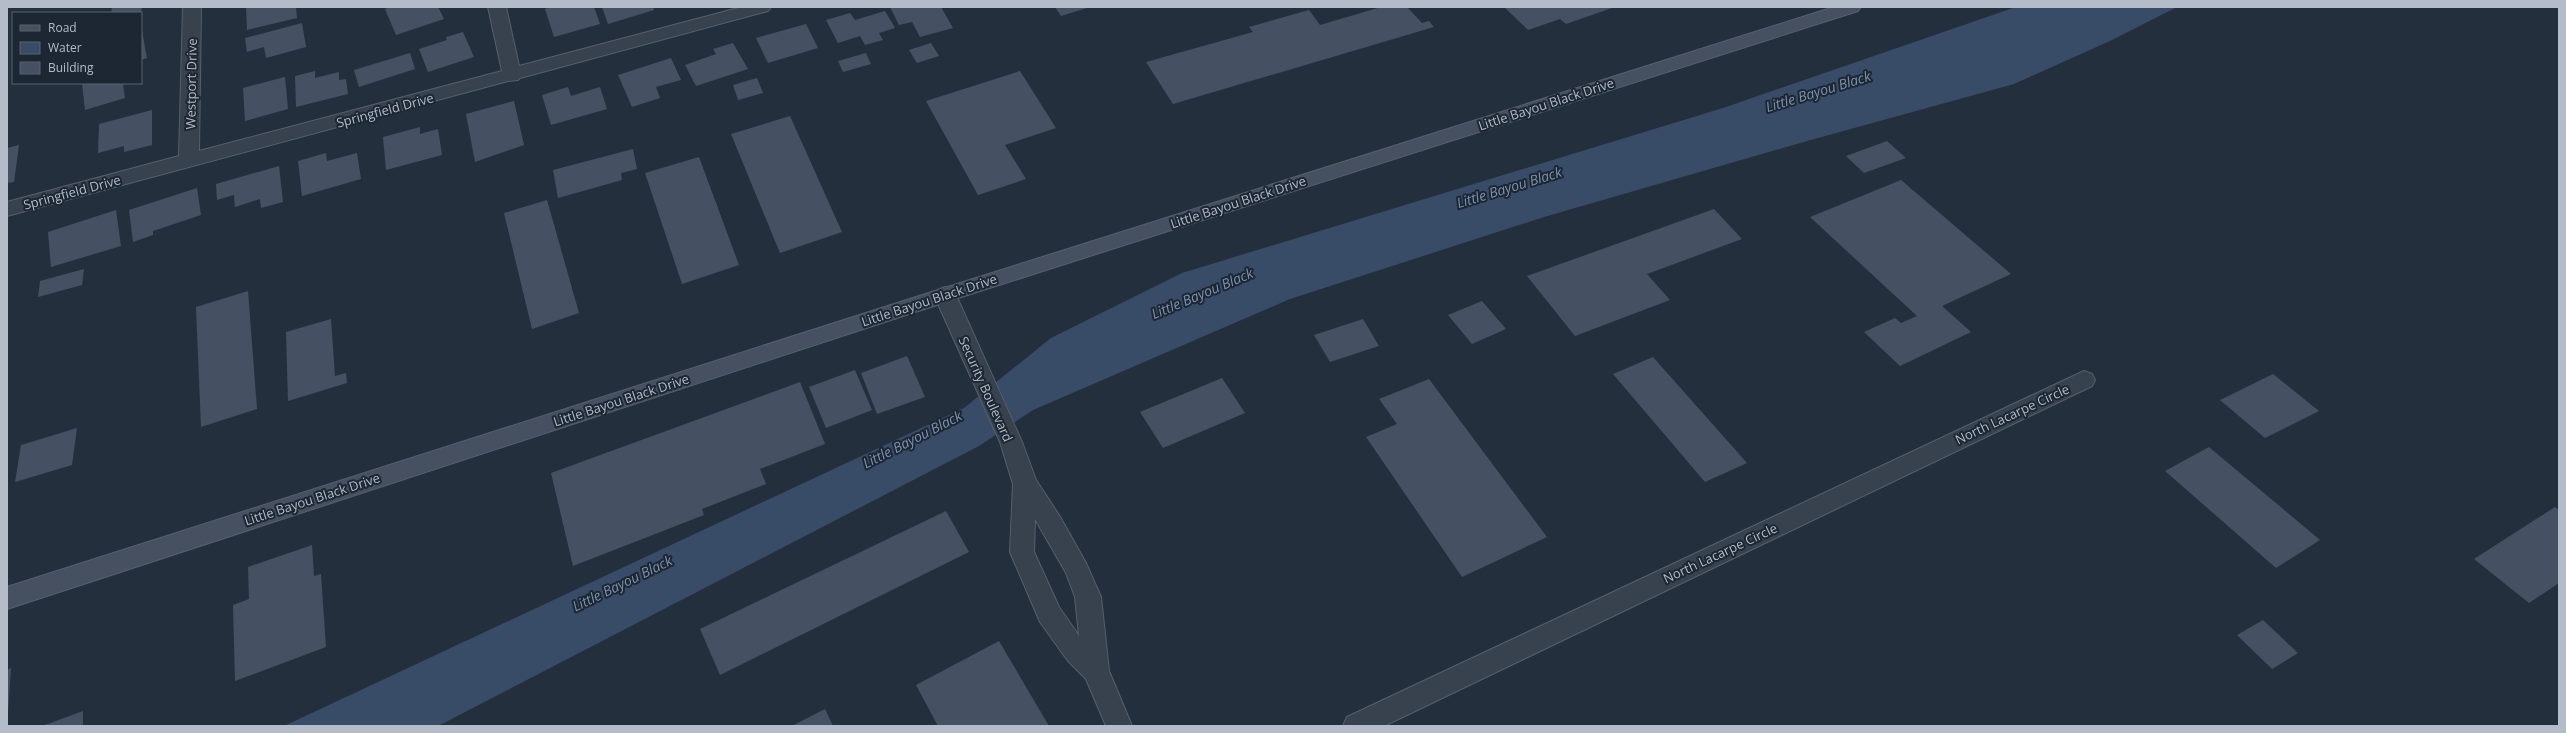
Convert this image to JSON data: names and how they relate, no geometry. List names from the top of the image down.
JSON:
{
  "streets": {
    "main road": ["Little Bayou Black Drive"],
    "street": [
      "Westport Drive",
      "Springfield Drive",
      "Security Boulevard",
      "North Lacarpe Circle"
    ]
  },
  "crossings": [
    ["Westport Drive", "Springfield Drive"],
    ["Little Bayou Black Drive", "Security Boulevard"]
  ],
  "water": ["Little Bayou Black"],
  "legend": ["Road", "Water", "Building"]
}
